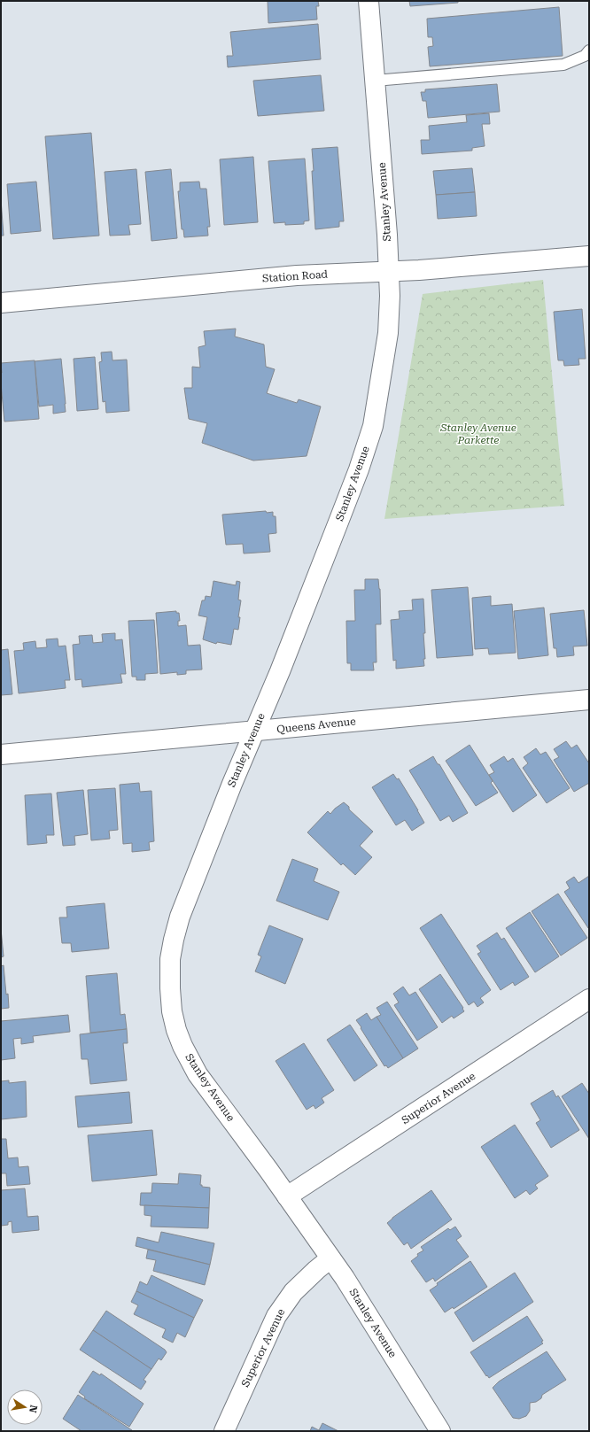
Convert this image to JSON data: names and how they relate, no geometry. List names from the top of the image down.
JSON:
{
  "streets": {
    "street": [
      "Stanley Avenue",
      "Station Road",
      "Queens Avenue",
      "Superior Avenue"
    ]
  },
  "crossings": [
    ["Stanley Avenue", "Station Road"],
    ["Stanley Avenue", "Queens Avenue"],
    ["Stanley Avenue", "Superior Avenue"]
  ],
  "parks": ["Stanley Avenue Parkette"],
  "north": "right"
}
